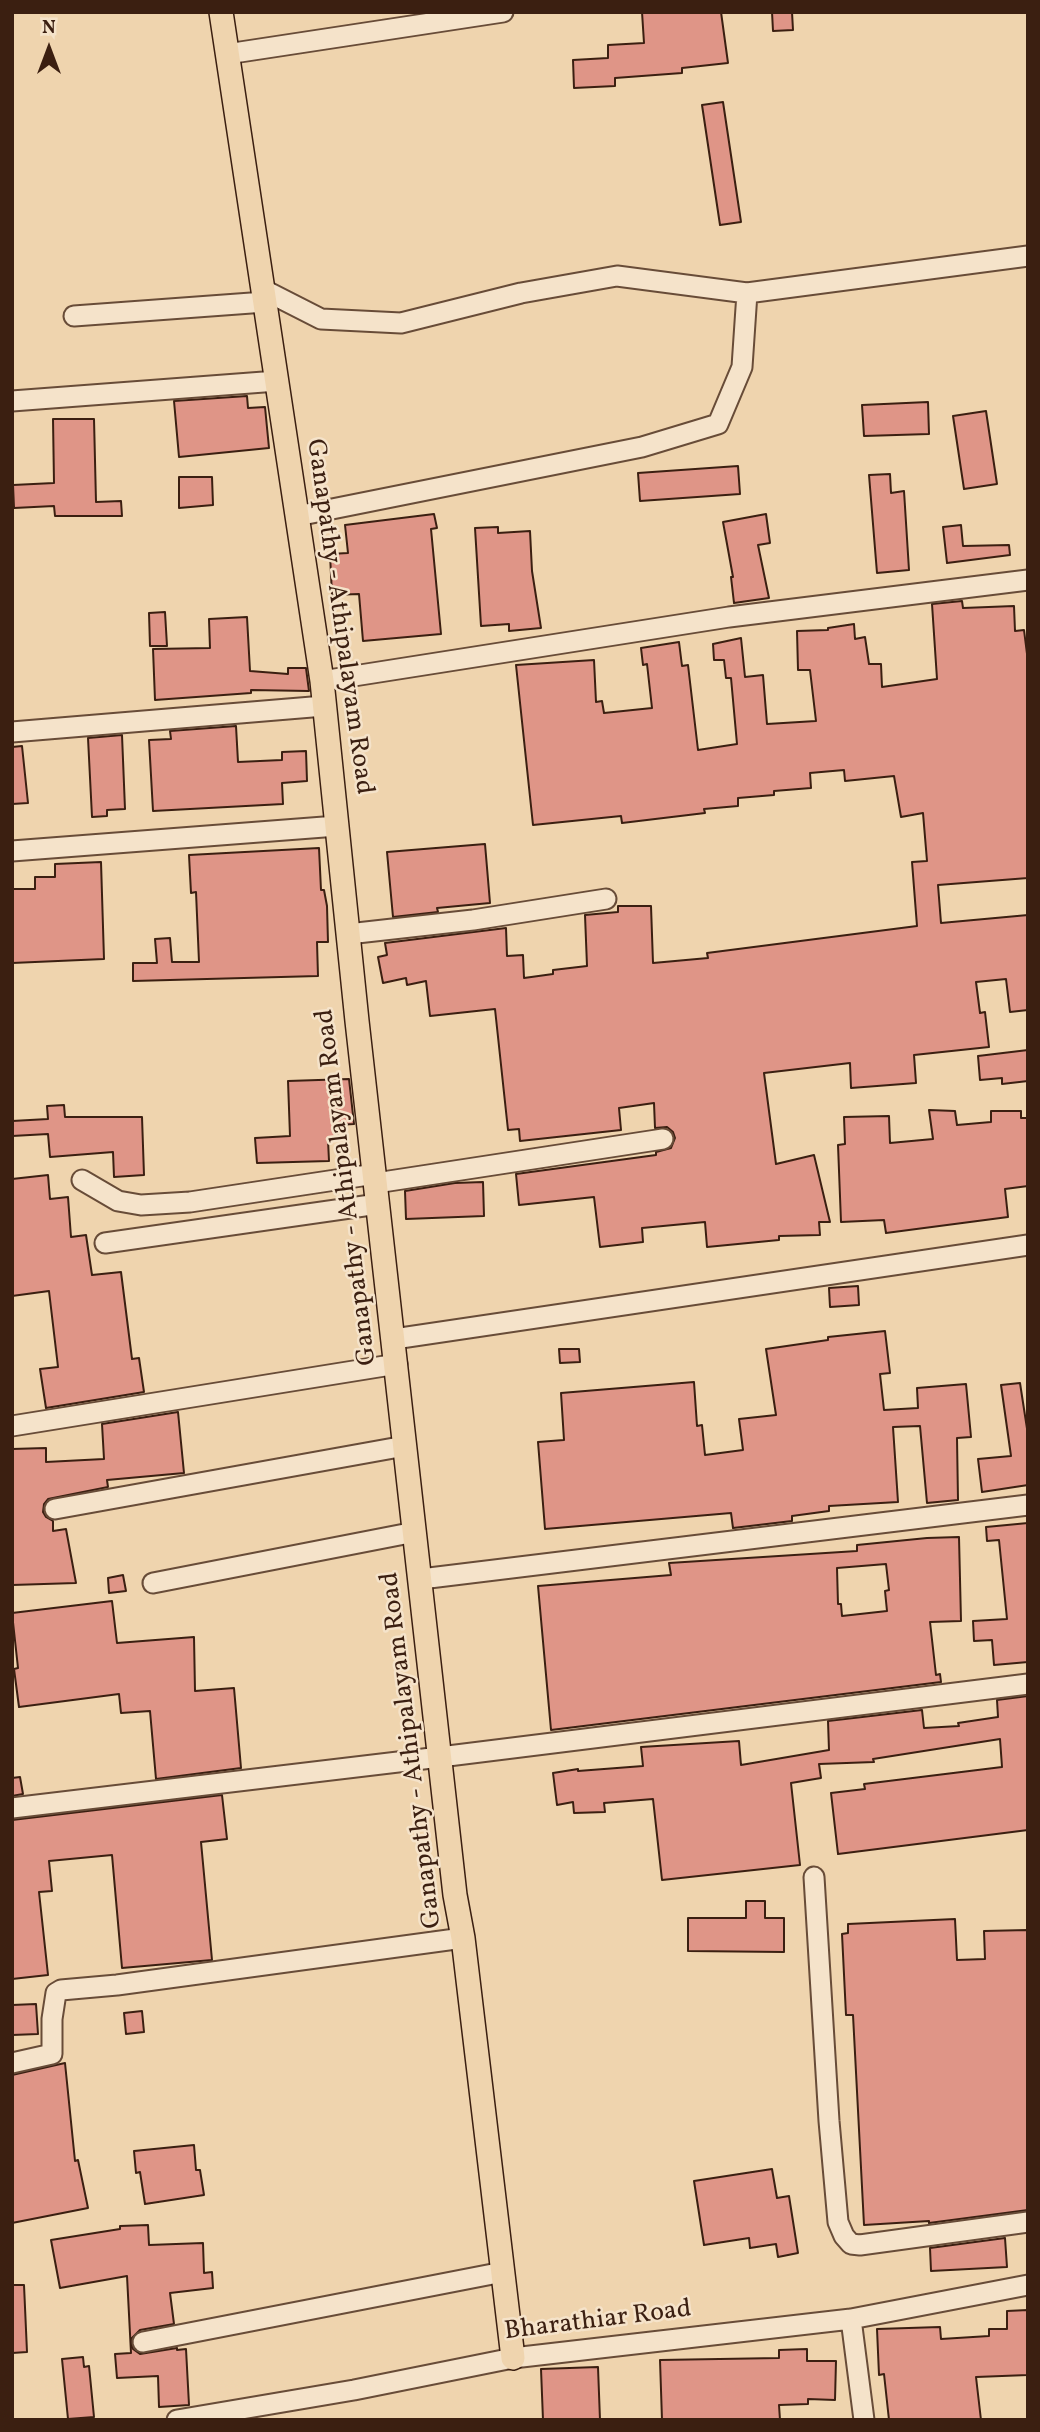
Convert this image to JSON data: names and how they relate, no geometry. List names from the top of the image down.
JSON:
{
  "streets": {
    "main road": ["Ganapathy - Athipalayam Road"],
    "street": ["Bharathiar Road"]
  },
  "crossings": [
    ["Ganapathy - Athipalayam Road", "Bharathiar Road"]
  ],
  "north": "top"
}
